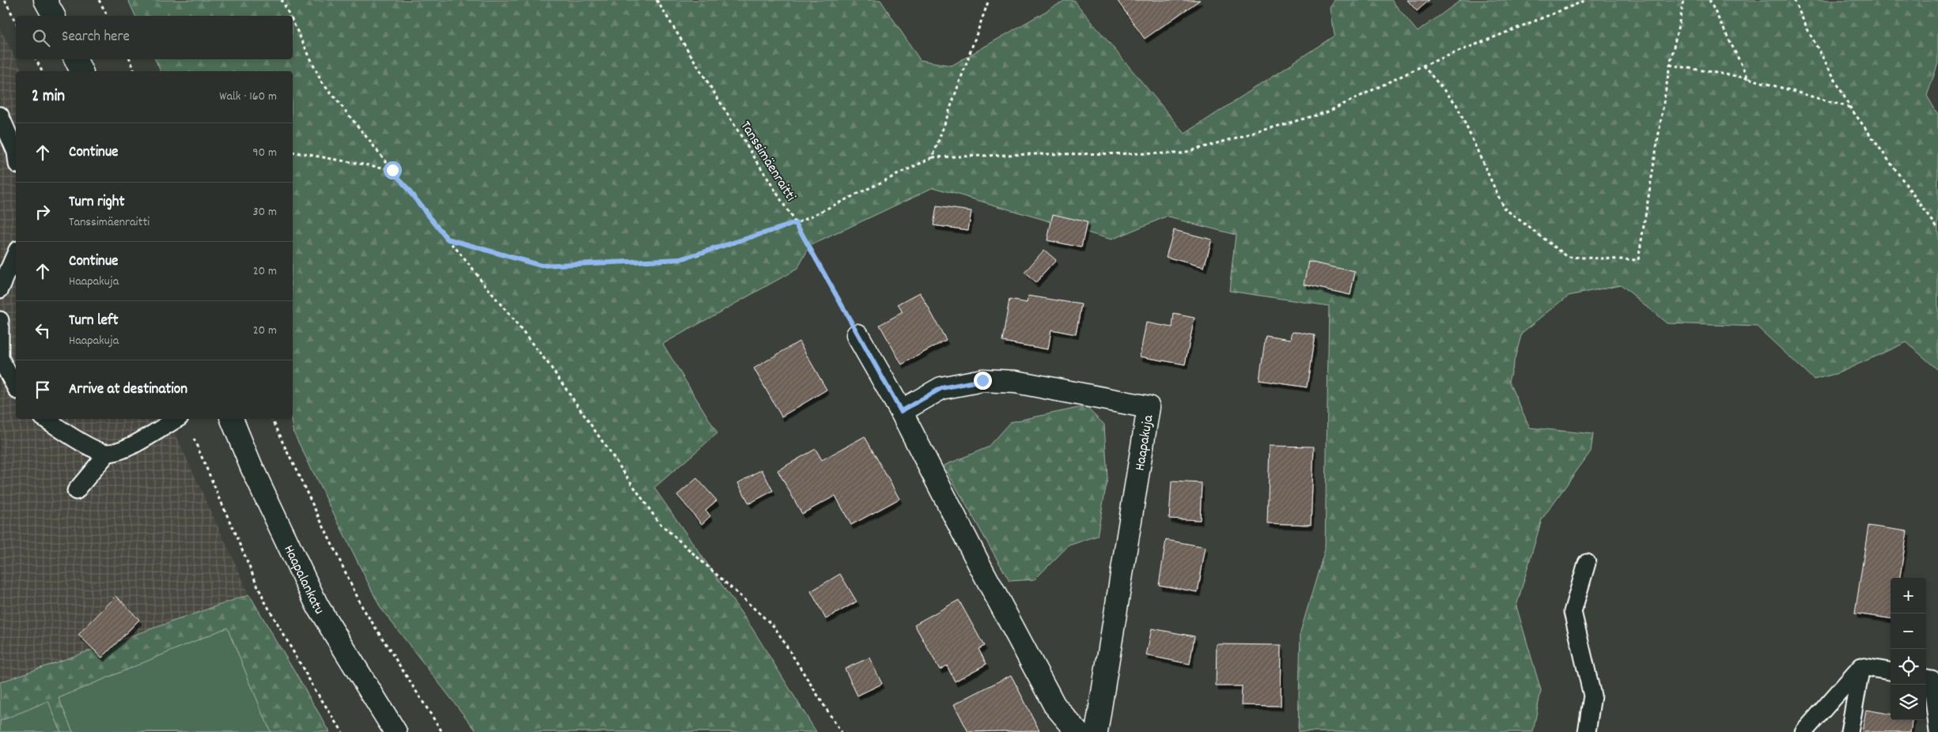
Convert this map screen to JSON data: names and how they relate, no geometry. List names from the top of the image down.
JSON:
{
  "streets": {
    "street": ["Haapakuja", "Haapalankatu"],
    "path": ["Tanssimäenraitti"]
  },
  "page": {
    "search": "Search here",
    "heading": ["2 min", "Walk · 160 m"],
    "list": [
      ["Continue", "90 m"],
      ["Turn right", "Tanssimäenraitti", "30 m"],
      ["Continue", "Haapakuja", "20 m"],
      ["Turn left", "Haapakuja", "20 m"],
      "Arrive at destination"
    ],
    "map_buttons": ["+", "−"]
  }
}
